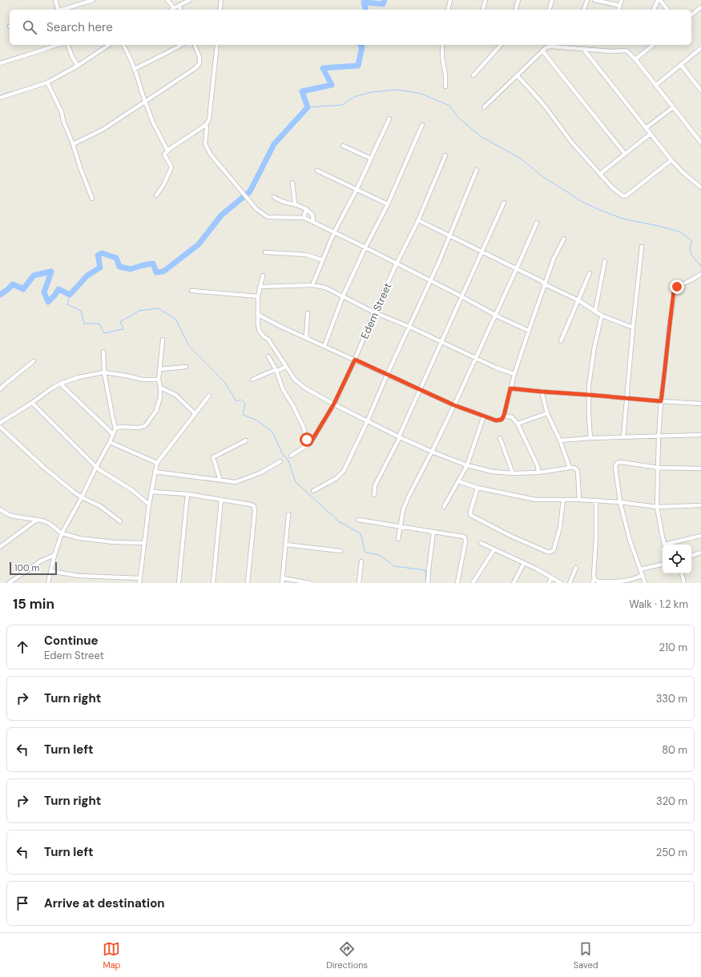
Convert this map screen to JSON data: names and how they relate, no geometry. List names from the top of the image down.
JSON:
{
  "streets": {
    "street": ["Edem Street"]
  },
  "scale_bar": "100 m",
  "page": {
    "search": "Search here",
    "scale": "100 m",
    "heading": ["15 min", "Walk · 1.2 km"],
    "list": [
      ["Continue", "Edem Street", "210 m"],
      ["Turn right", "330 m"],
      ["Turn left", "80 m"],
      ["Turn right", "320 m"],
      ["Turn left", "250 m"],
      "Arrive at destination"
    ],
    "nav": ["Map", "Directions", "Saved"]
  }
}
